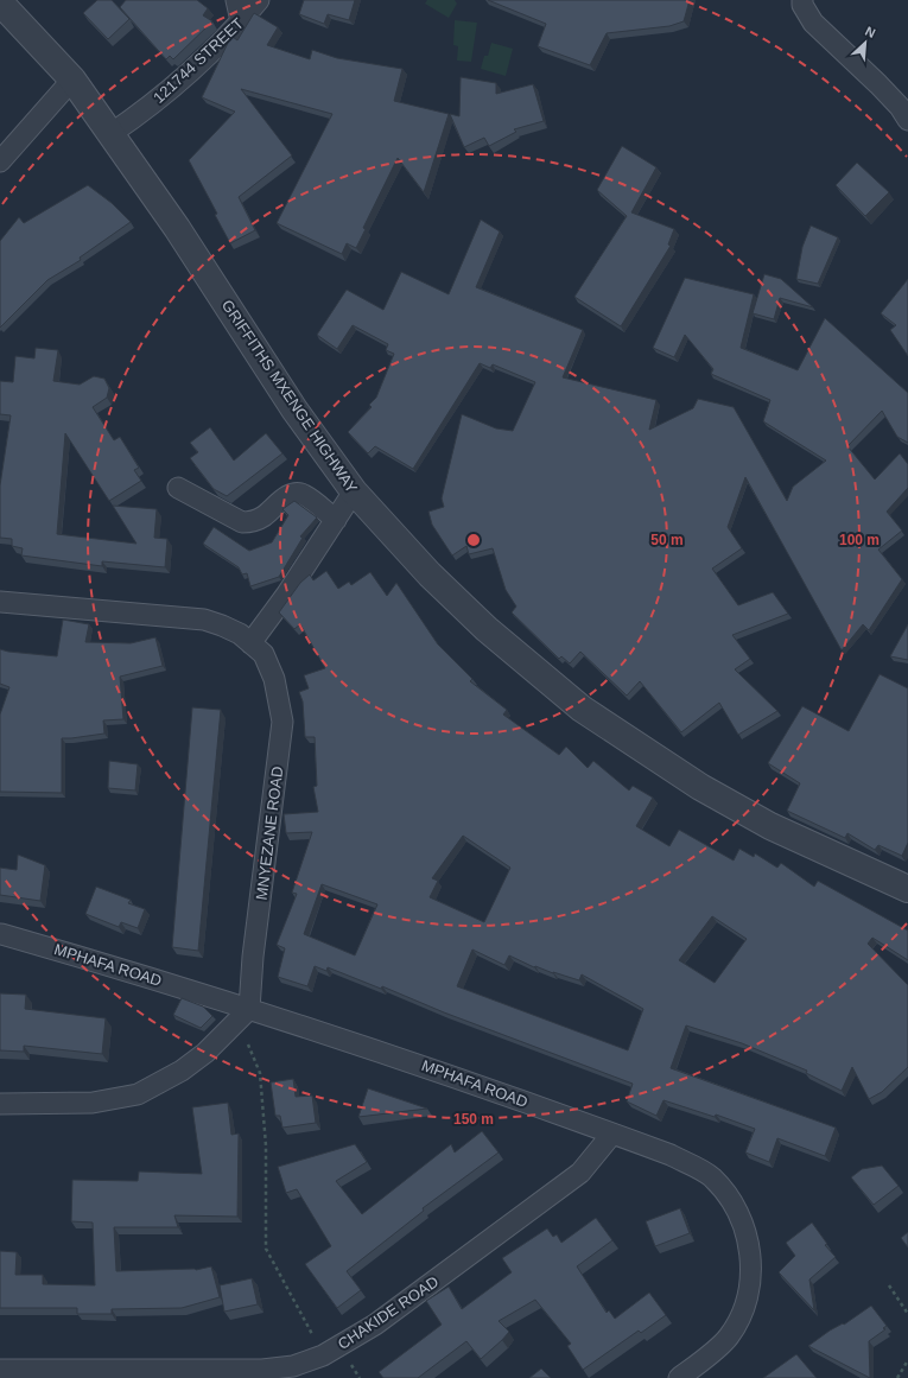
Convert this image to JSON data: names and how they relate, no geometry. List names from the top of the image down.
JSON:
{
  "streets": {
    "street": [
      "121744 STREET",
      "GRIFFITHS MXENGE HIGHWAY",
      "MNYEZANE ROAD",
      "MPHAFA ROAD",
      "CHAKIDE ROAD"
    ]
  },
  "crossings": [
    ["121744 STREET", "GRIFFITHS MXENGE HIGHWAY"],
    ["MNYEZANE ROAD", "MPHAFA ROAD"],
    ["MPHAFA ROAD", "CHAKIDE ROAD"]
  ],
  "north": "top right",
  "rings": ["50 m", "100 m", "150 m"]
}
